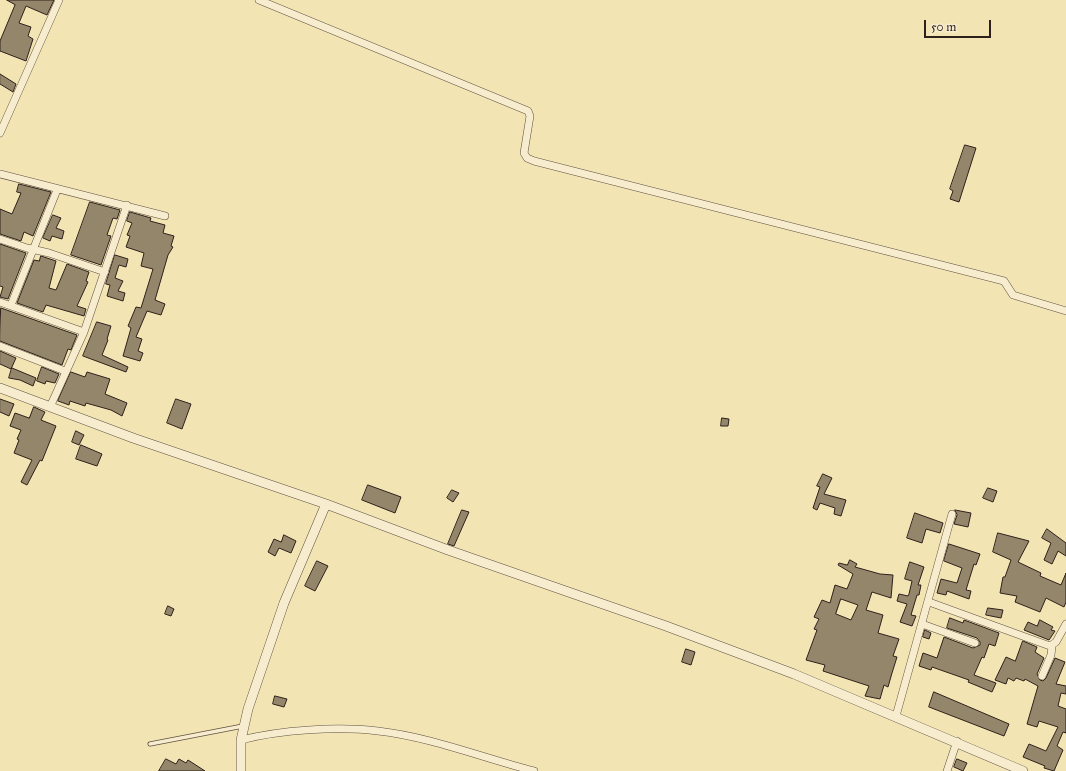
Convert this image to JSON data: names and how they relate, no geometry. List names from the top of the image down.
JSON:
{
  "scale_bar": "50 m"
}
